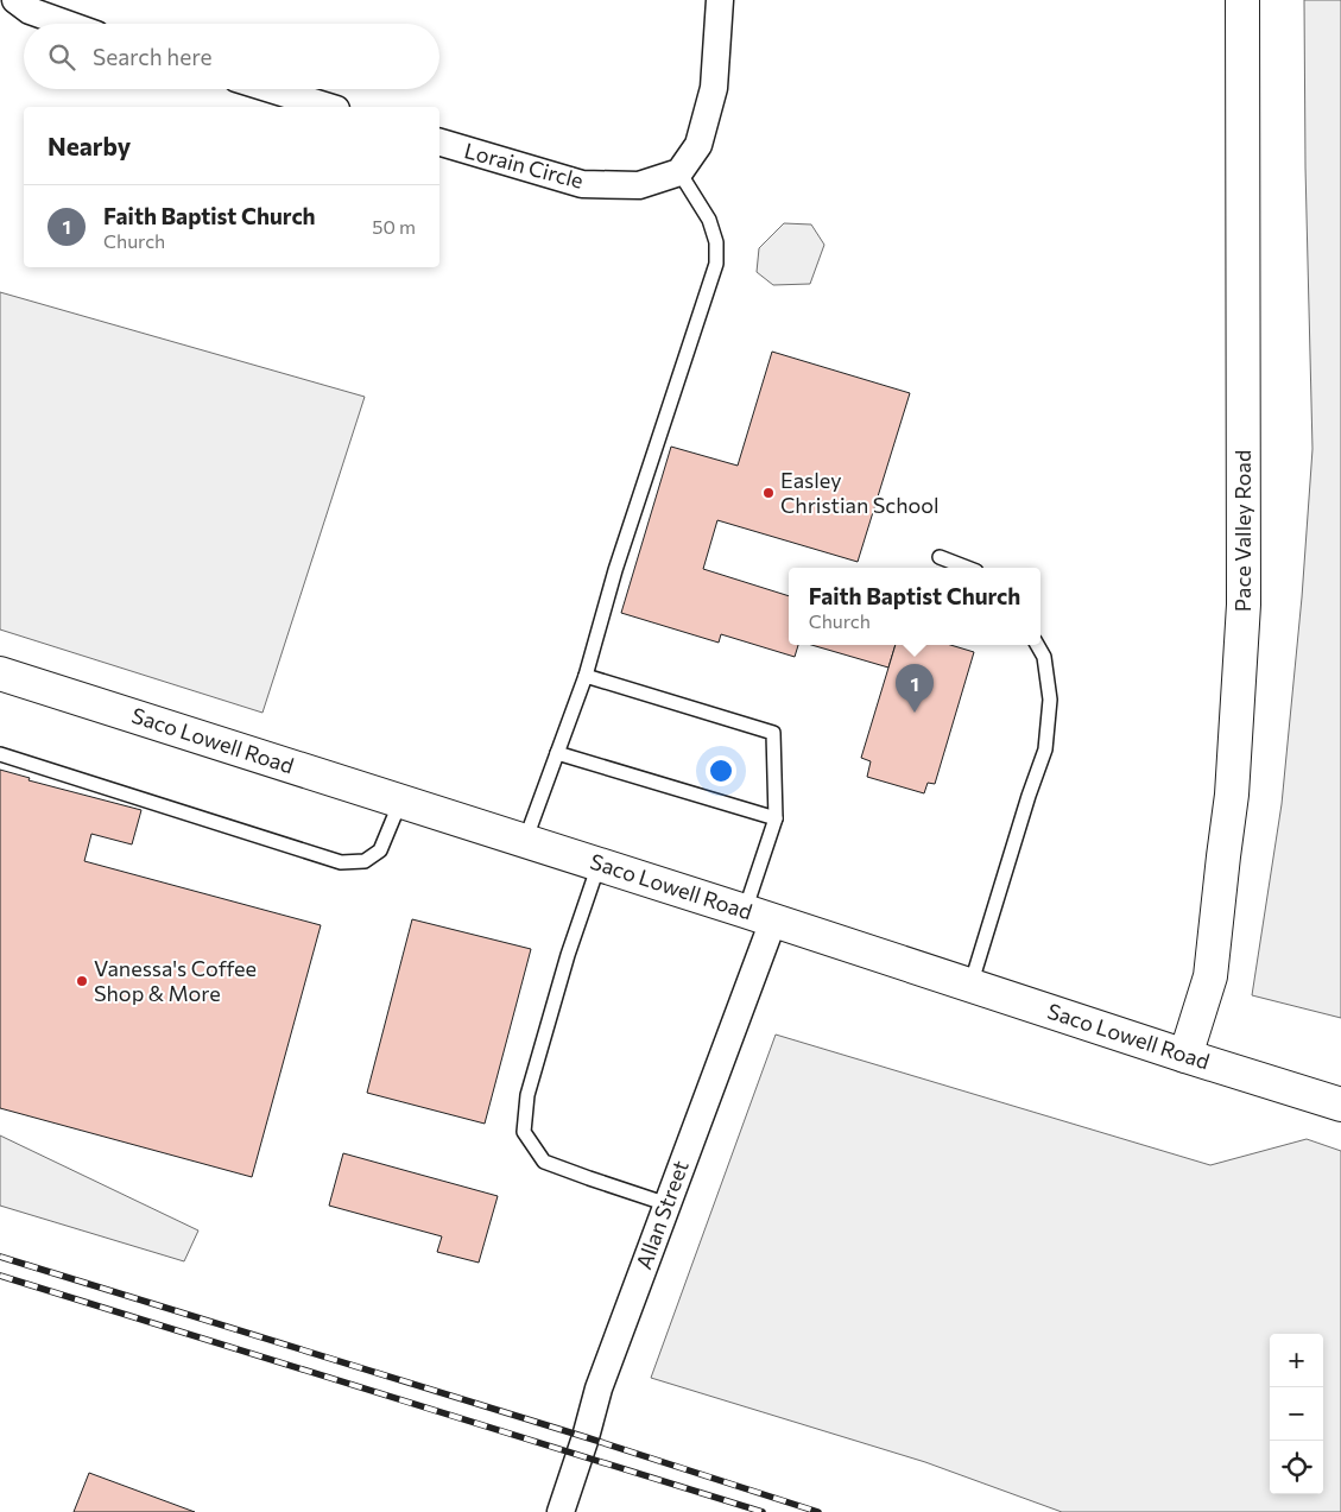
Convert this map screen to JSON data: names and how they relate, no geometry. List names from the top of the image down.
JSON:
{
  "streets": {
    "street": [
      "Lorain Circle",
      "Pace Valley Road",
      "Saco Lowell Road",
      "Allan Street"
    ]
  },
  "crossings": [
    ["Pace Valley Road", "Saco Lowell Road"],
    ["Saco Lowell Road", "Allan Street"]
  ],
  "places": ["Easley Christian School", "Vanessa's Coffee Shop & More"],
  "page": {
    "search": "Search here",
    "heading": "Nearby",
    "list": [
      {
        "mark": "1",
        "name": "Faith Baptist Church",
        "note": "Church",
        "value": "50 m"
      }
    ],
    "popup": ["Faith Baptist Church", "Church"],
    "pins": "1",
    "map_buttons": ["+", "−"]
  }
}
